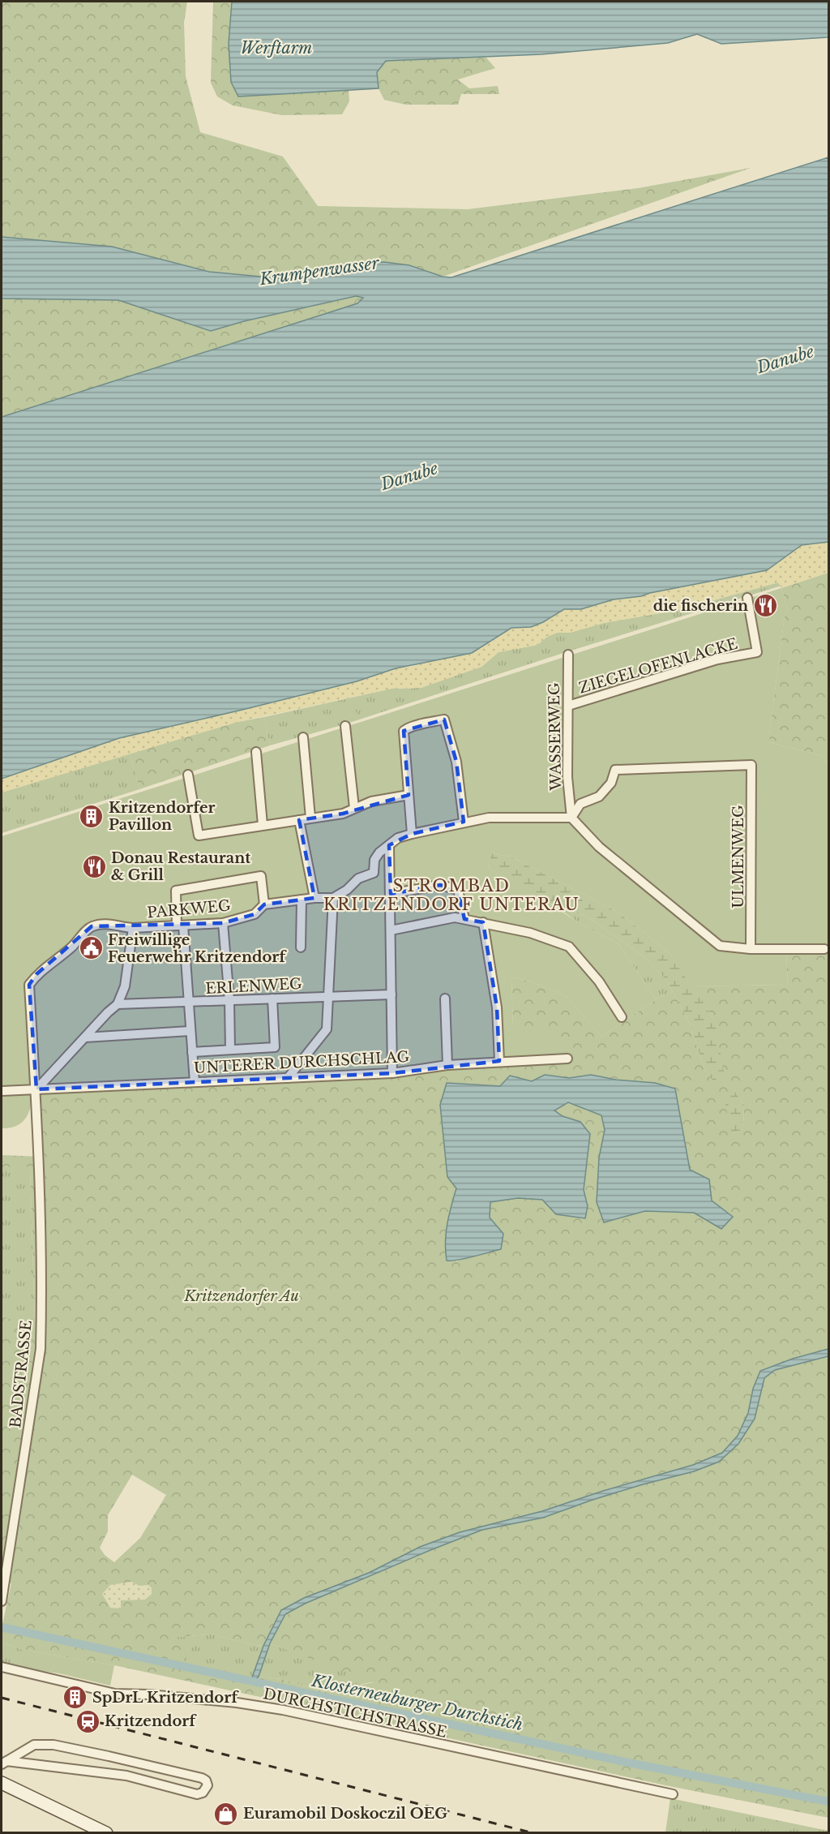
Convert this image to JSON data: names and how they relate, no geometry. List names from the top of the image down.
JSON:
{
  "streets": {
    "street": [
      "ZIEGELOFENLACKE",
      "WASSERWEG",
      "ULMENWEG",
      "PARKWEG",
      "ERLENWEG",
      "UNTERER DURCHSCHLAG",
      "BADSTRASSE",
      "DURCHSTICHSTRASSE"
    ]
  },
  "crossings": [
    ["ZIEGELOFENLACKE", "WASSERWEG"],
    ["WASSERWEG", "ULMENWEG"],
    ["PARKWEG", "UNTERER DURCHSCHLAG"],
    ["PARKWEG", "BADSTRASSE"],
    ["UNTERER DURCHSCHLAG", "BADSTRASSE"]
  ],
  "districts": ["STROMBAD KRITZENDORF UNTERAU"],
  "water": [
    "Werftarm",
    "Krumpenwasser",
    "Danube",
    "Klosterneuburger Durchstich"
  ],
  "parks": ["Kritzendorfer Au"],
  "places": {
    "restaurant": ["die fischerin", "Donau Restaurant & Grill"],
    "building": ["Kritzendorfer Pavillon", "SpDrL Kritzendorf"],
    "public building": ["Freiwillige Feuerwehr Kritzendorf"],
    "station": ["Kritzendorf"],
    "shop": ["Euramobil Doskoczil OEG"]
  }
}
